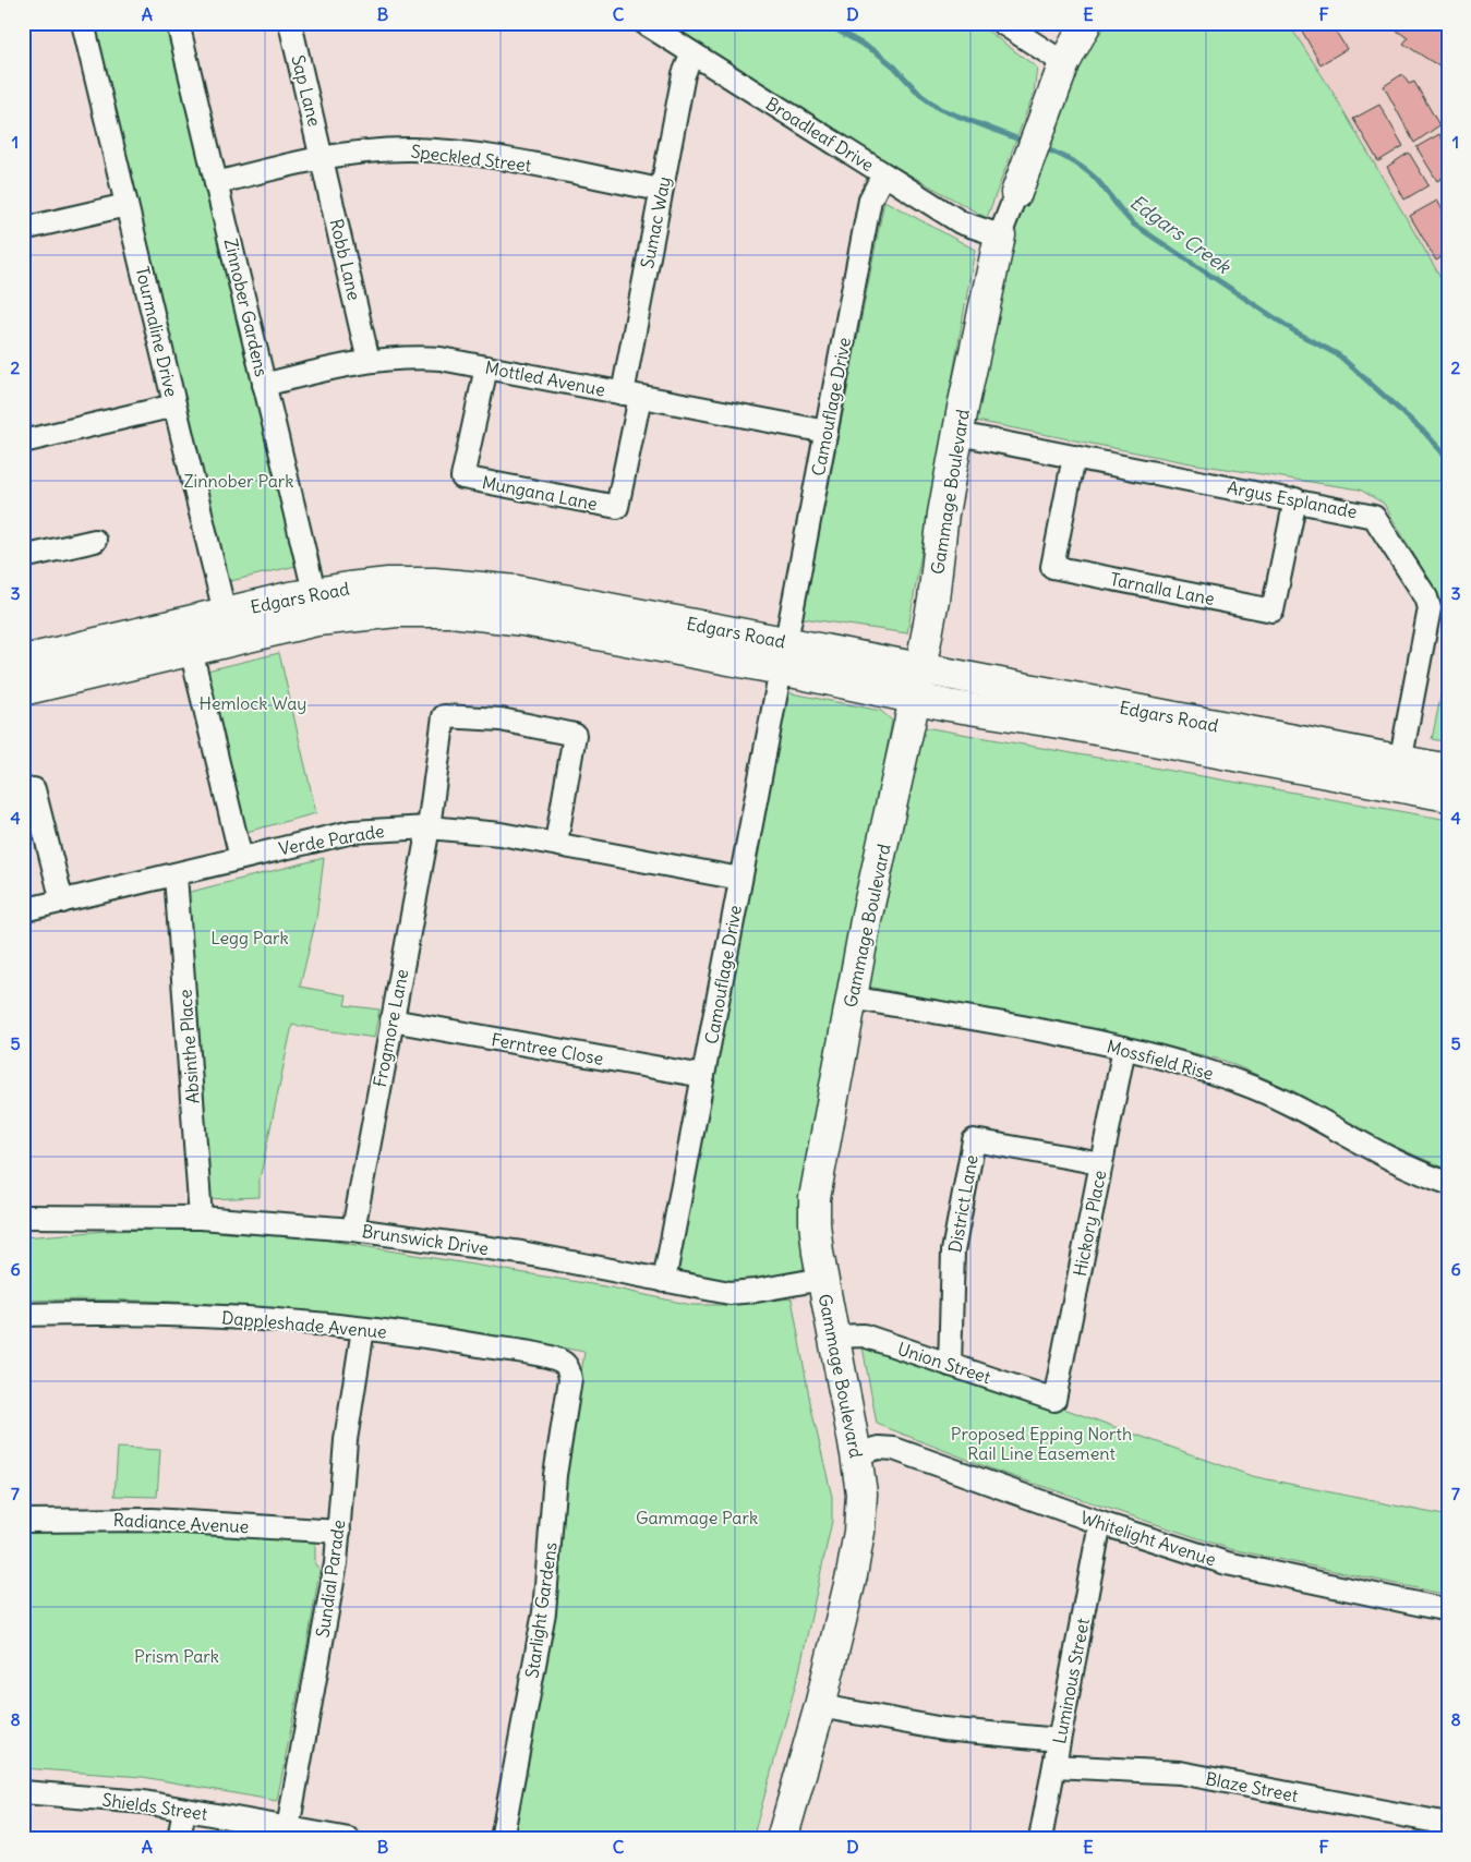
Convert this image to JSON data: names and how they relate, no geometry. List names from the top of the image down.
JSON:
{
  "streets": {
    "main road": ["Gammage Boulevard", "Edgars Road"],
    "street": [
      "Sap Lane",
      "Broadleaf Drive",
      "Speckled Street",
      "Sumac Way",
      "Robb Lane",
      "Zinnober Gardens",
      "Tourmaline Drive",
      "Mottled Avenue",
      "Camouflage Drive",
      "Mungana Lane",
      "Argus Esplanade",
      "Tarnalla Lane",
      "Verde Parade",
      "Frogmore Lane",
      "Absinthe Place",
      "Ferntree Close",
      "Mossfield Rise",
      "District Lane",
      "Hickory Place",
      "Brunswick Drive",
      "Dappleshade Avenue",
      "Union Street",
      "Radiance Avenue",
      "Whitelight Avenue",
      "Sundial Parade",
      "Starlight Gardens",
      "Luminous Street",
      "Blaze Street",
      "Shields Street"
    ]
  },
  "crossings": [
    ["Sap Lane", "Speckled Street"],
    ["Sap Lane", "Robb Lane"],
    ["Broadleaf Drive", "Sumac Way"],
    ["Broadleaf Drive", "Camouflage Drive"],
    ["Broadleaf Drive", "Gammage Boulevard"],
    ["Speckled Street", "Sumac Way"],
    ["Speckled Street", "Robb Lane"],
    ["Speckled Street", "Zinnober Gardens"],
    ["Sumac Way", "Mottled Avenue"],
    ["Sumac Way", "Mungana Lane"],
    ["Robb Lane", "Mottled Avenue"],
    ["Zinnober Gardens", "Mottled Avenue"],
    ["Zinnober Gardens", "Edgars Road"],
    ["Tourmaline Drive", "Edgars Road"],
    ["Mottled Avenue", "Camouflage Drive"],
    ["Mottled Avenue", "Mungana Lane"],
    ["Camouflage Drive", "Edgars Road"],
    ["Camouflage Drive", "Verde Parade"],
    ["Camouflage Drive", "Ferntree Close"],
    ["Camouflage Drive", "Brunswick Drive"],
    ["Gammage Boulevard", "Argus Esplanade"],
    ["Gammage Boulevard", "Edgars Road"],
    ["Gammage Boulevard", "Mossfield Rise"],
    ["Gammage Boulevard", "Brunswick Drive"],
    ["Gammage Boulevard", "Union Street"],
    ["Gammage Boulevard", "Whitelight Avenue"],
    ["Argus Esplanade", "Tarnalla Lane"],
    ["Argus Esplanade", "Edgars Road"],
    ["Verde Parade", "Frogmore Lane"],
    ["Verde Parade", "Absinthe Place"],
    ["Frogmore Lane", "Ferntree Close"],
    ["Frogmore Lane", "Brunswick Drive"],
    ["Absinthe Place", "Brunswick Drive"],
    ["Mossfield Rise", "Hickory Place"],
    ["District Lane", "Hickory Place"],
    ["District Lane", "Union Street"],
    ["Hickory Place", "Union Street"],
    ["Dappleshade Avenue", "Sundial Parade"],
    ["Dappleshade Avenue", "Starlight Gardens"],
    ["Radiance Avenue", "Sundial Parade"],
    ["Whitelight Avenue", "Luminous Street"],
    ["Sundial Parade", "Shields Street"],
    ["Luminous Street", "Blaze Street"]
  ],
  "water": ["Edgars Creek"],
  "parks": [
    "Zinnober Park",
    "Hemlock Way",
    "Legg Park",
    "Proposed Epping North Rail Line Easement",
    "Gammage Park",
    "Prism Park"
  ],
  "grid": {
    "columns": [
      "A",
      "B",
      "C",
      "D",
      "E",
      "F"
    ],
    "rows": [
      "1",
      "2",
      "3",
      "4",
      "5",
      "6",
      "7",
      "8"
    ]
  }
}
